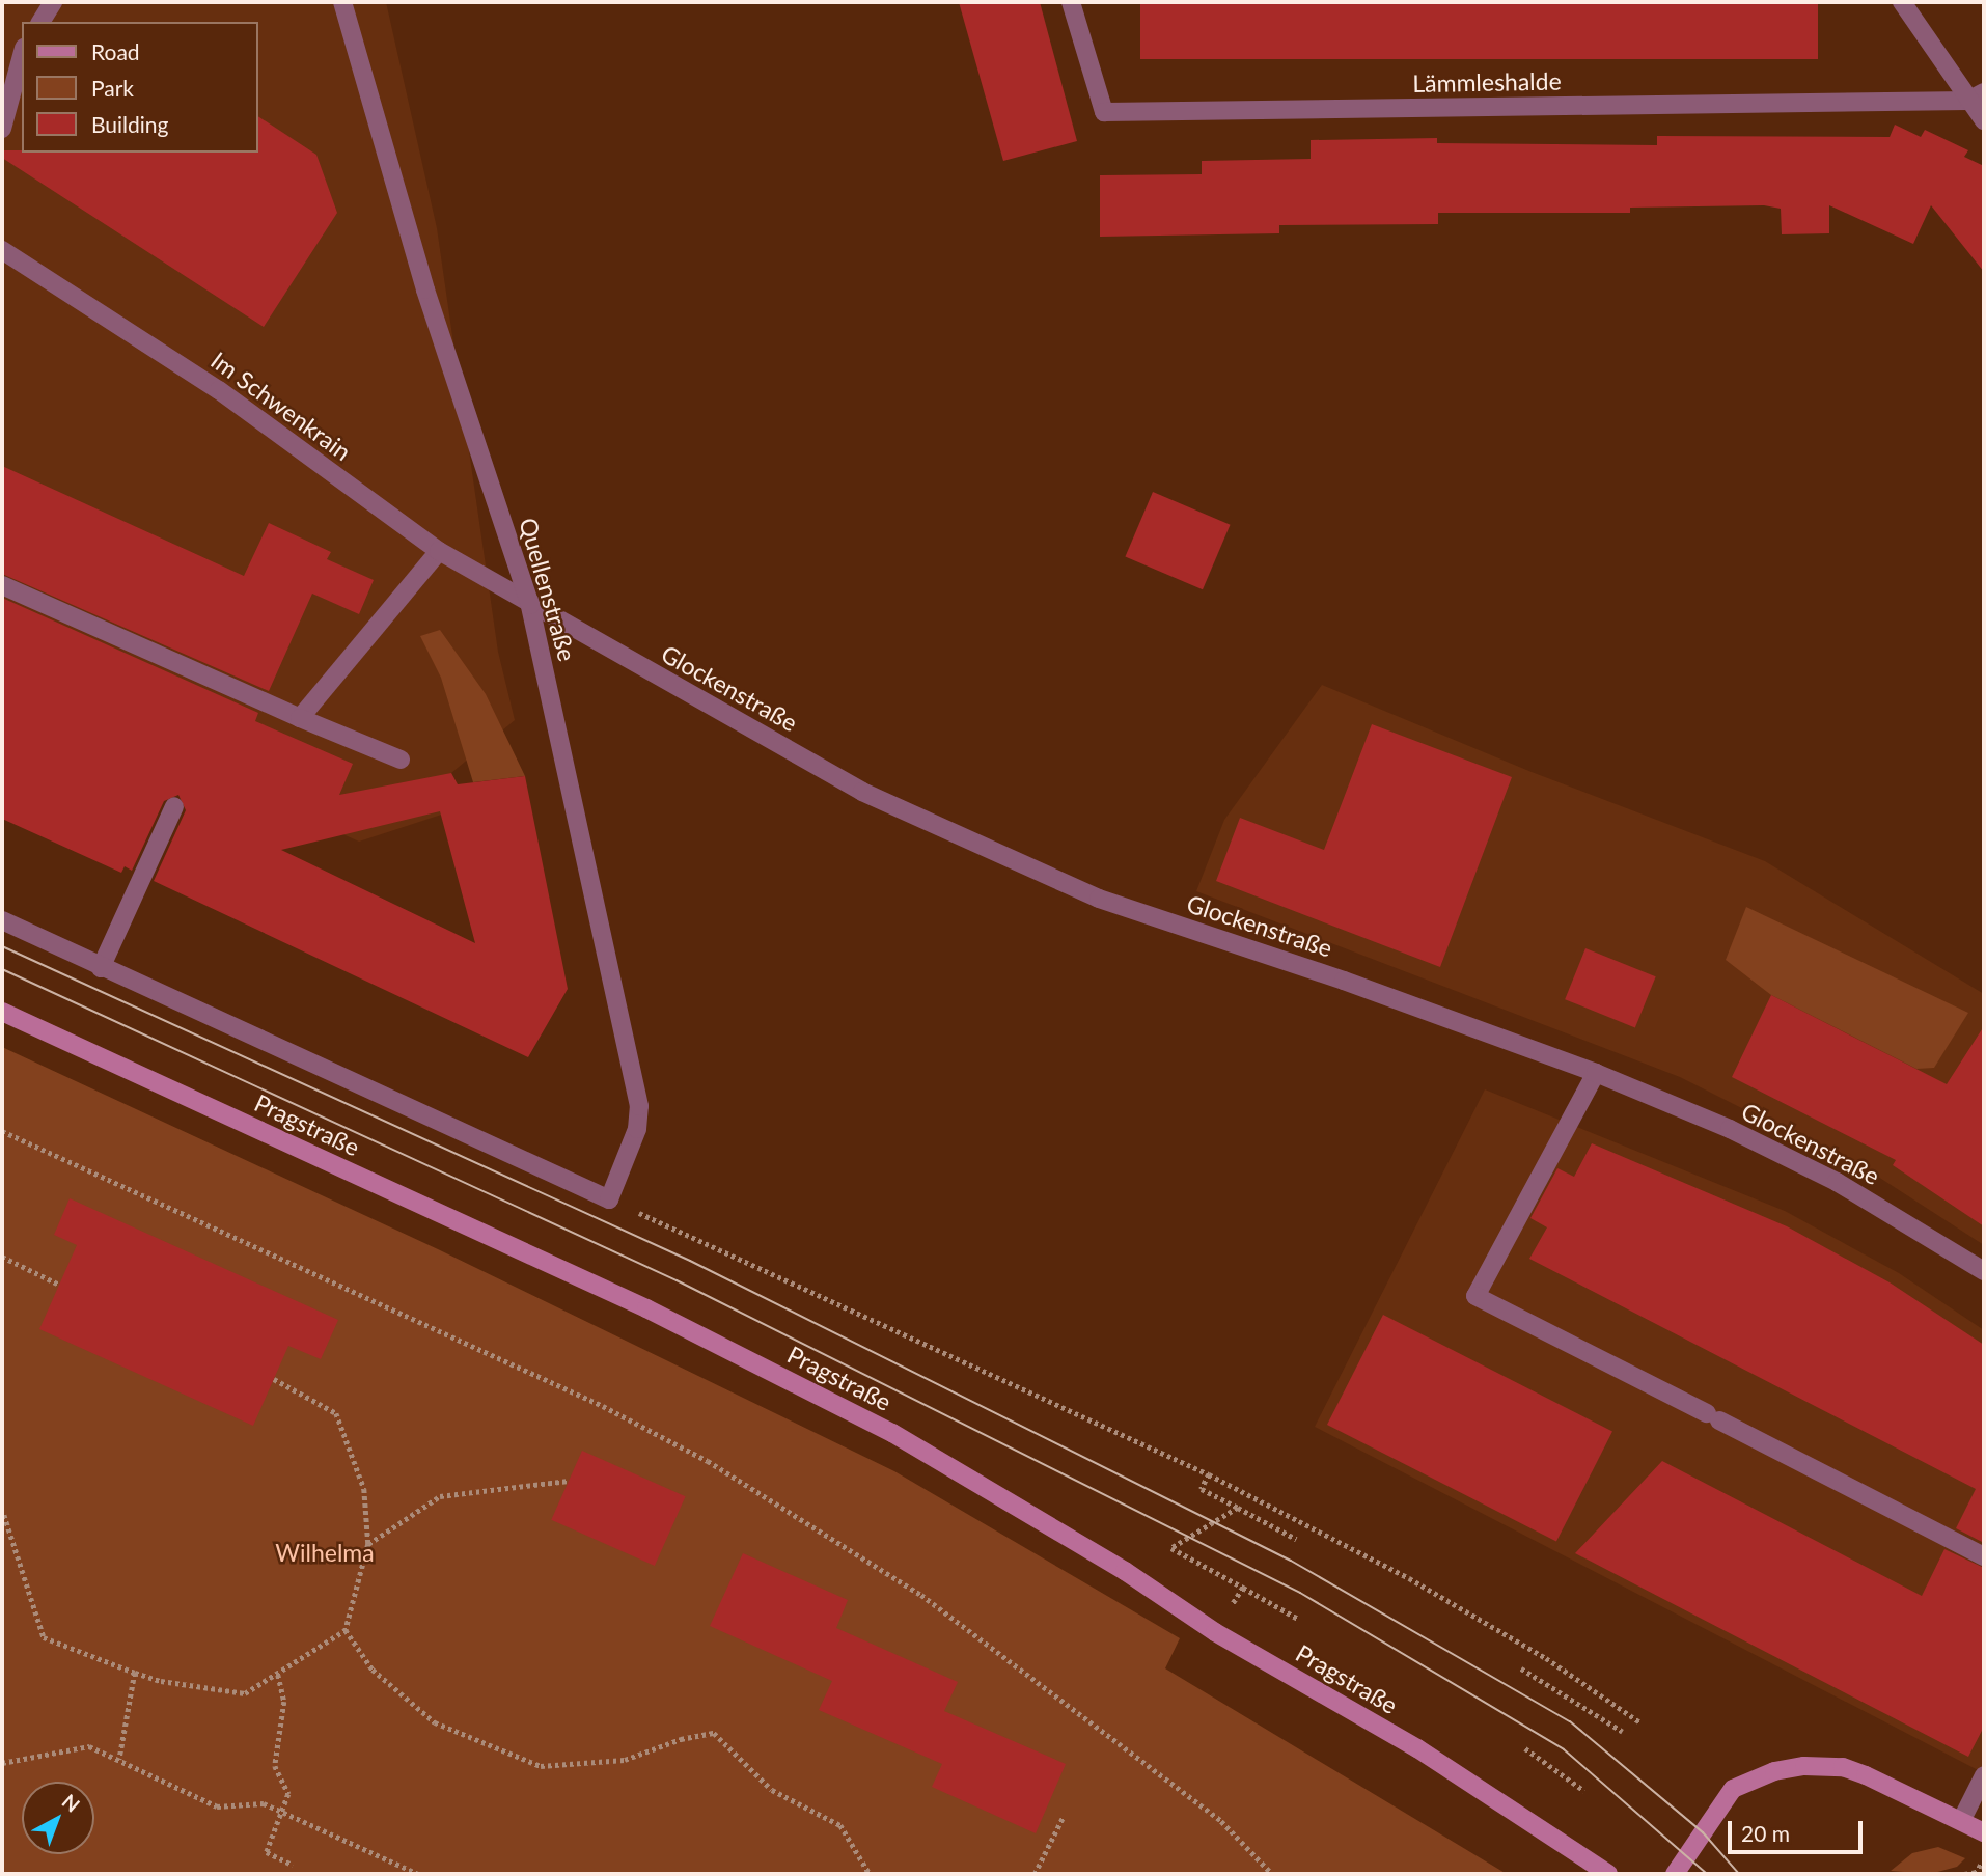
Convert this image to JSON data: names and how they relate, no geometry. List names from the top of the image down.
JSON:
{
  "streets": {
    "main road": ["Pragstraße"],
    "street": [
      "Lämmleshalde",
      "Im Schwenkrain",
      "Quellenstraße",
      "Glockenstraße"
    ]
  },
  "crossings": [
    ["Im Schwenkrain", "Quellenstraße"],
    ["Im Schwenkrain", "Glockenstraße"],
    ["Quellenstraße", "Glockenstraße"]
  ],
  "parks": ["Wilhelma"],
  "legend": ["Road", "Park", "Building"],
  "scale_bar": "20 m",
  "north": "top right"
}
